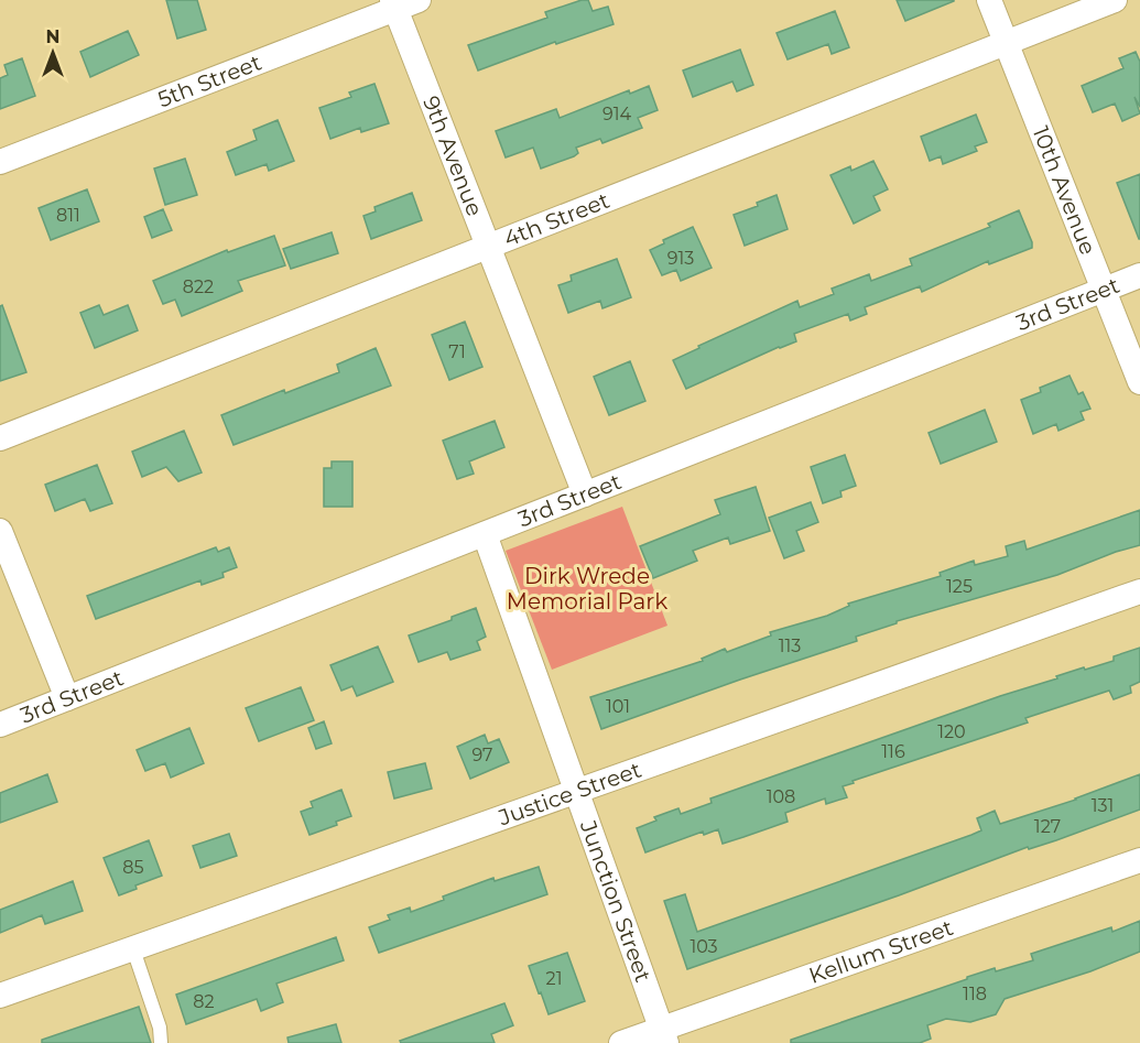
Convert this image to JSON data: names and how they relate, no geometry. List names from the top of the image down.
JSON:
{
  "streets": {
    "street": [
      "5th Street",
      "9th Avenue",
      "10th Avenue",
      "4th Street",
      "3rd Street",
      "Justice Street",
      "Junction Street",
      "Kellum Street"
    ]
  },
  "crossings": [
    ["5th Street", "9th Avenue"],
    ["9th Avenue", "4th Street"],
    ["9th Avenue", "3rd Street"],
    ["10th Avenue", "4th Street"],
    ["10th Avenue", "3rd Street"],
    ["3rd Street", "Junction Street"],
    ["Justice Street", "Junction Street"],
    ["Junction Street", "Kellum Street"]
  ],
  "parks": ["Dirk Wrede Memorial Park"],
  "house_numbers": [
    "914",
    "811",
    "913",
    "822",
    "71",
    "125",
    "113",
    "101",
    "120",
    "116",
    "97",
    "108",
    "131",
    "127",
    "85",
    "103",
    "21",
    "118",
    "82"
  ],
  "north": "top"
}
